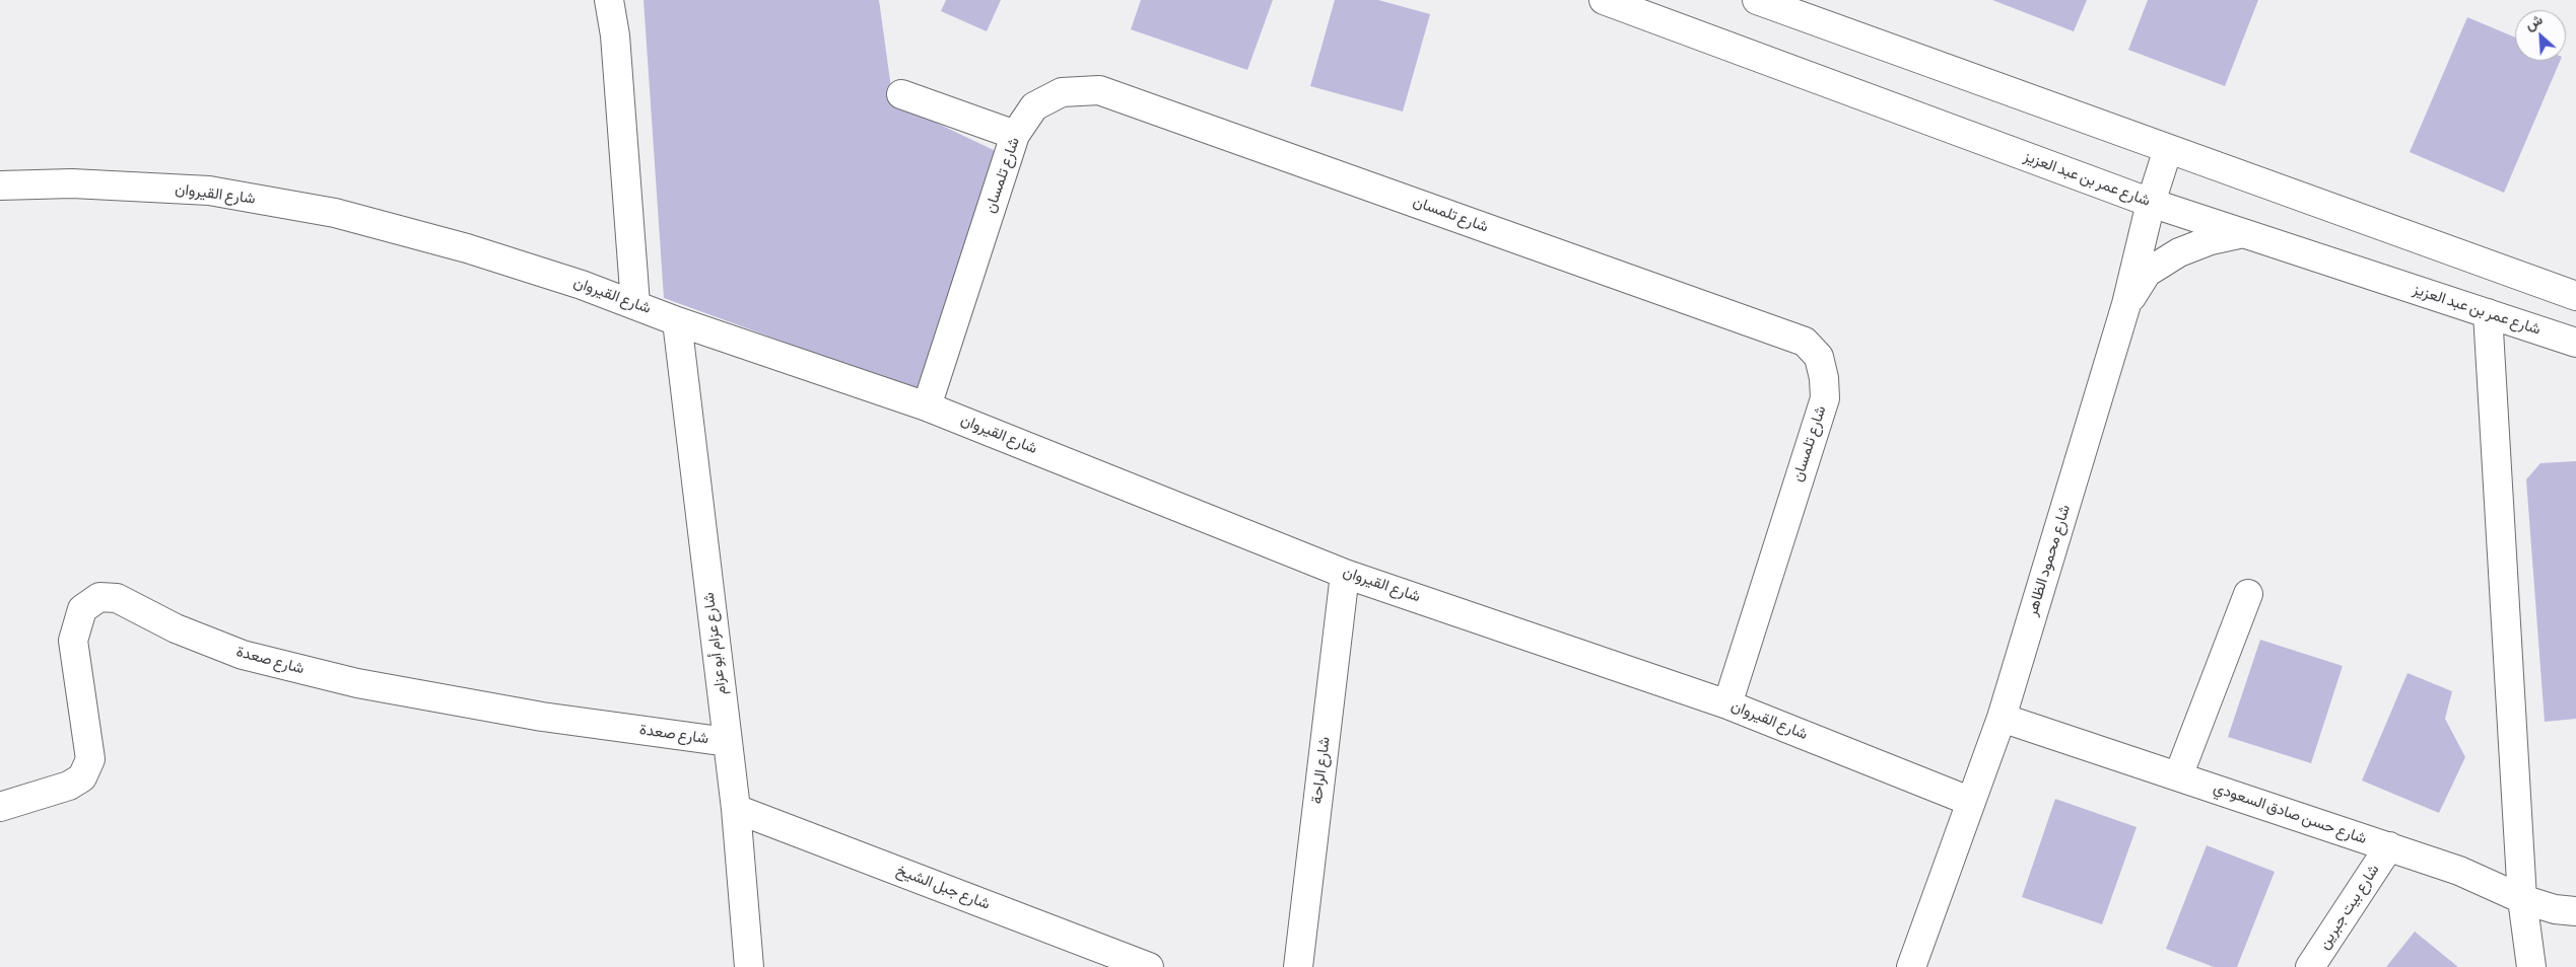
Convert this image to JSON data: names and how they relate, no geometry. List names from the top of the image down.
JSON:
{
  "streets": {
    "street": [
      "شارع تلمسان",
      "شارع عمر بن عبد العزيز",
      "شارع القيروان",
      "شارع محمود الظاهر",
      "شارع عزام أبو عزام",
      "شارع صعدة",
      "شارع الراحة",
      "شارع حسن صادق السعودي",
      "شارع جبل الشيخ",
      "شارع بيت جبرين"
    ]
  },
  "crossings": [
    ["شارع تلمسان", "شارع القيروان"],
    ["شارع عمر بن عبد العزيز", "شارع محمود الظاهر"],
    ["شارع القيروان", "شارع محمود الظاهر"],
    ["شارع القيروان", "شارع عزام أبو عزام"],
    ["شارع القيروان", "شارع الراحة"],
    ["شارع محمود الظاهر", "شارع حسن صادق السعودي"],
    ["شارع عزام أبو عزام", "شارع صعدة"],
    ["شارع عزام أبو عزام", "شارع جبل الشيخ"],
    ["شارع حسن صادق السعودي", "شارع بيت جبرين"]
  ],
  "north": "top left"
}
